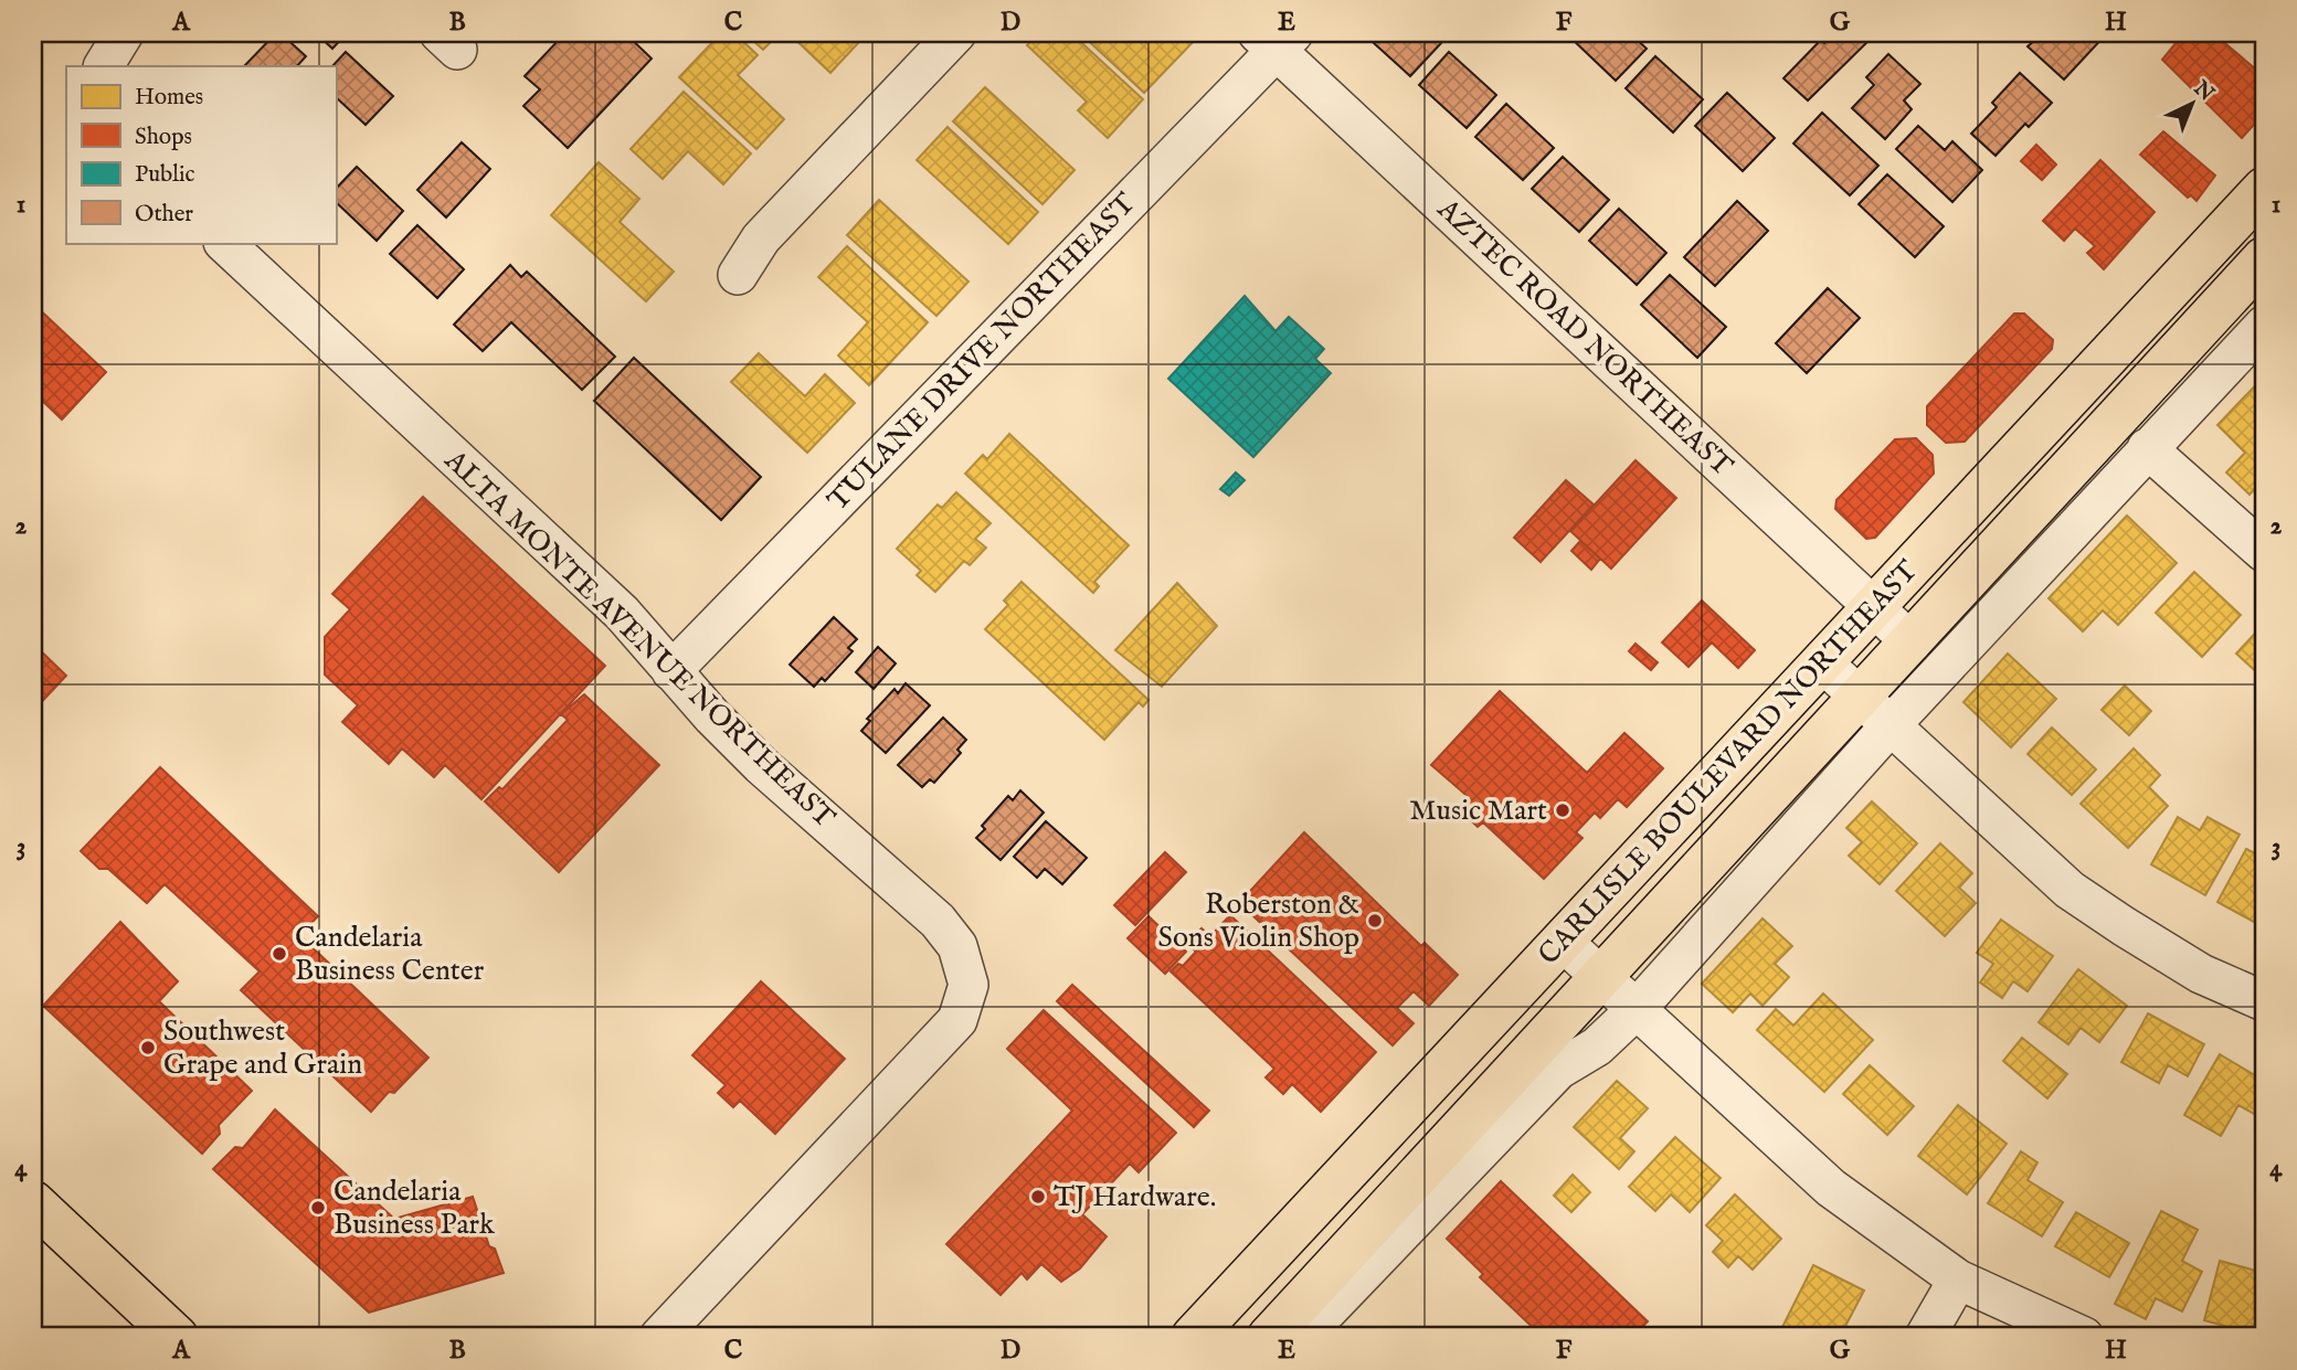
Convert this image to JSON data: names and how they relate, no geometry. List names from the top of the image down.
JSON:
{
  "streets": {
    "main road": ["CARLISLE BOULEVARD NORTHEAST"],
    "street": ["AZTEC ROAD NORTHEAST", "TULANE DRIVE NORTHEAST", "ALTA MONTE AVENUE NORTHEAST"]
  },
  "crossings": [
    ["AZTEC ROAD NORTHEAST", "TULANE DRIVE NORTHEAST"],
    ["AZTEC ROAD NORTHEAST", "CARLISLE BOULEVARD NORTHEAST"],
    ["TULANE DRIVE NORTHEAST", "ALTA MONTE AVENUE NORTHEAST"]
  ],
  "places": [
    "Music Mart",
    "Roberston & Sons Violin Shop",
    "Candelaria Business Center",
    "Southwest Grape and Grain",
    "TJ Hardware.",
    "Candelaria Business Park"
  ],
  "legend": [
    "Homes",
    "Shops",
    "Public",
    "Other"
  ],
  "north": "top right",
  "grid": {
    "columns": [
      "A",
      "B",
      "C",
      "D",
      "E",
      "F",
      "G",
      "H"
    ],
    "rows": [
      "1",
      "2",
      "3",
      "4"
    ]
  }
}
